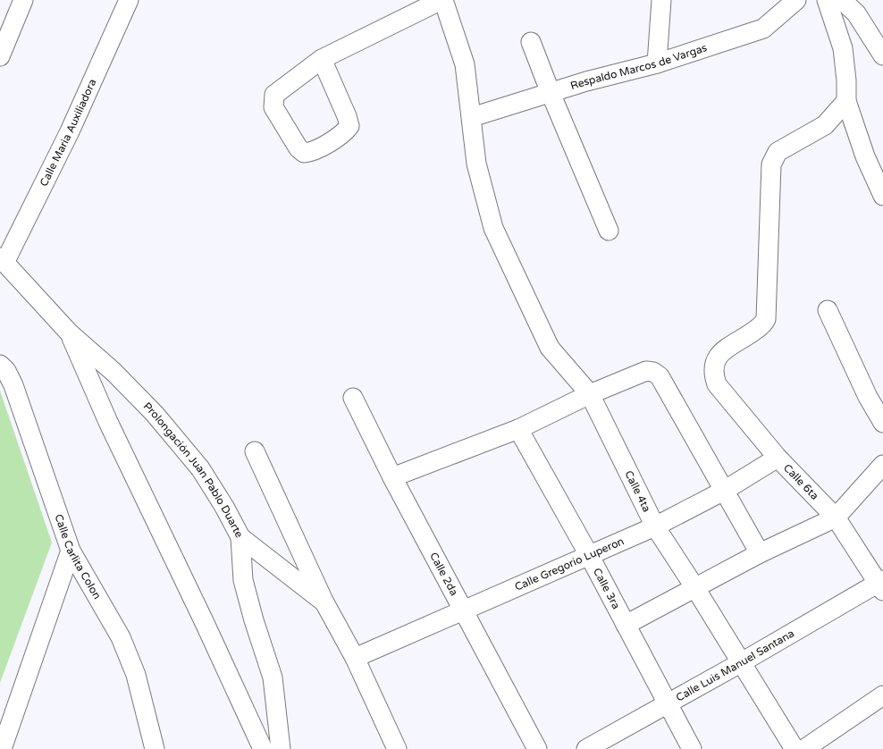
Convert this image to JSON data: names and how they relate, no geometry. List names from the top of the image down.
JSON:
{
  "streets": {
    "street": [
      "Respaldo Marcos de Vargas",
      "Calle Maria Auxiliadora",
      "Prolongación Juan Pablo Duarte",
      "Calle 6ta",
      "Calle 4ta",
      "Calle Carlita Colon",
      "Calle Gregorio Luperon",
      "Calle 2da",
      "Calle 3ra",
      "Calle Luis Manuel Santana"
    ]
  },
  "crossings": [
    ["Respaldo Marcos de Vargas", "Calle 4ta"],
    ["Calle Maria Auxiliadora", "Prolongación Juan Pablo Duarte"],
    ["Prolongación Juan Pablo Duarte", "Calle Gregorio Luperon"],
    ["Calle 6ta", "Calle Gregorio Luperon"],
    ["Calle 6ta", "Calle Luis Manuel Santana"],
    ["Calle 4ta", "Calle Gregorio Luperon"],
    ["Calle 4ta", "Calle Luis Manuel Santana"],
    ["Calle Gregorio Luperon", "Calle 2da"],
    ["Calle Gregorio Luperon", "Calle 3ra"],
    ["Calle 3ra", "Calle Luis Manuel Santana"]
  ]
}
